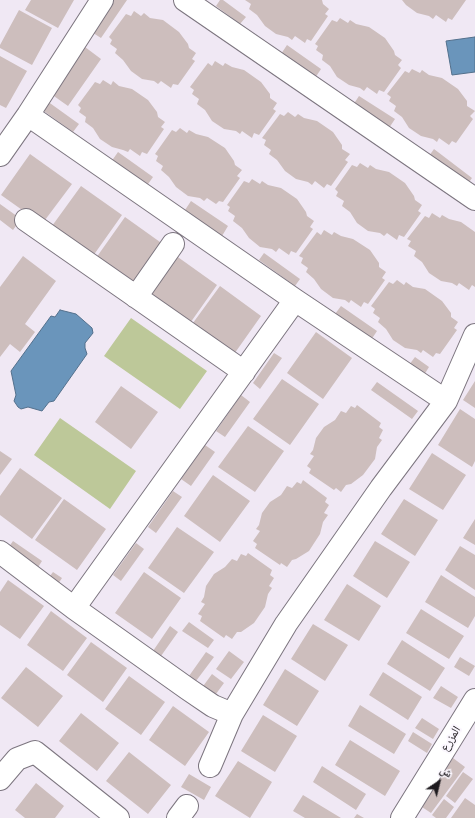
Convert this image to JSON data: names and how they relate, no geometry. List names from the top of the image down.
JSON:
{
  "streets": {
    "street": ["المزرع"]
  },
  "north": "top right"
}
